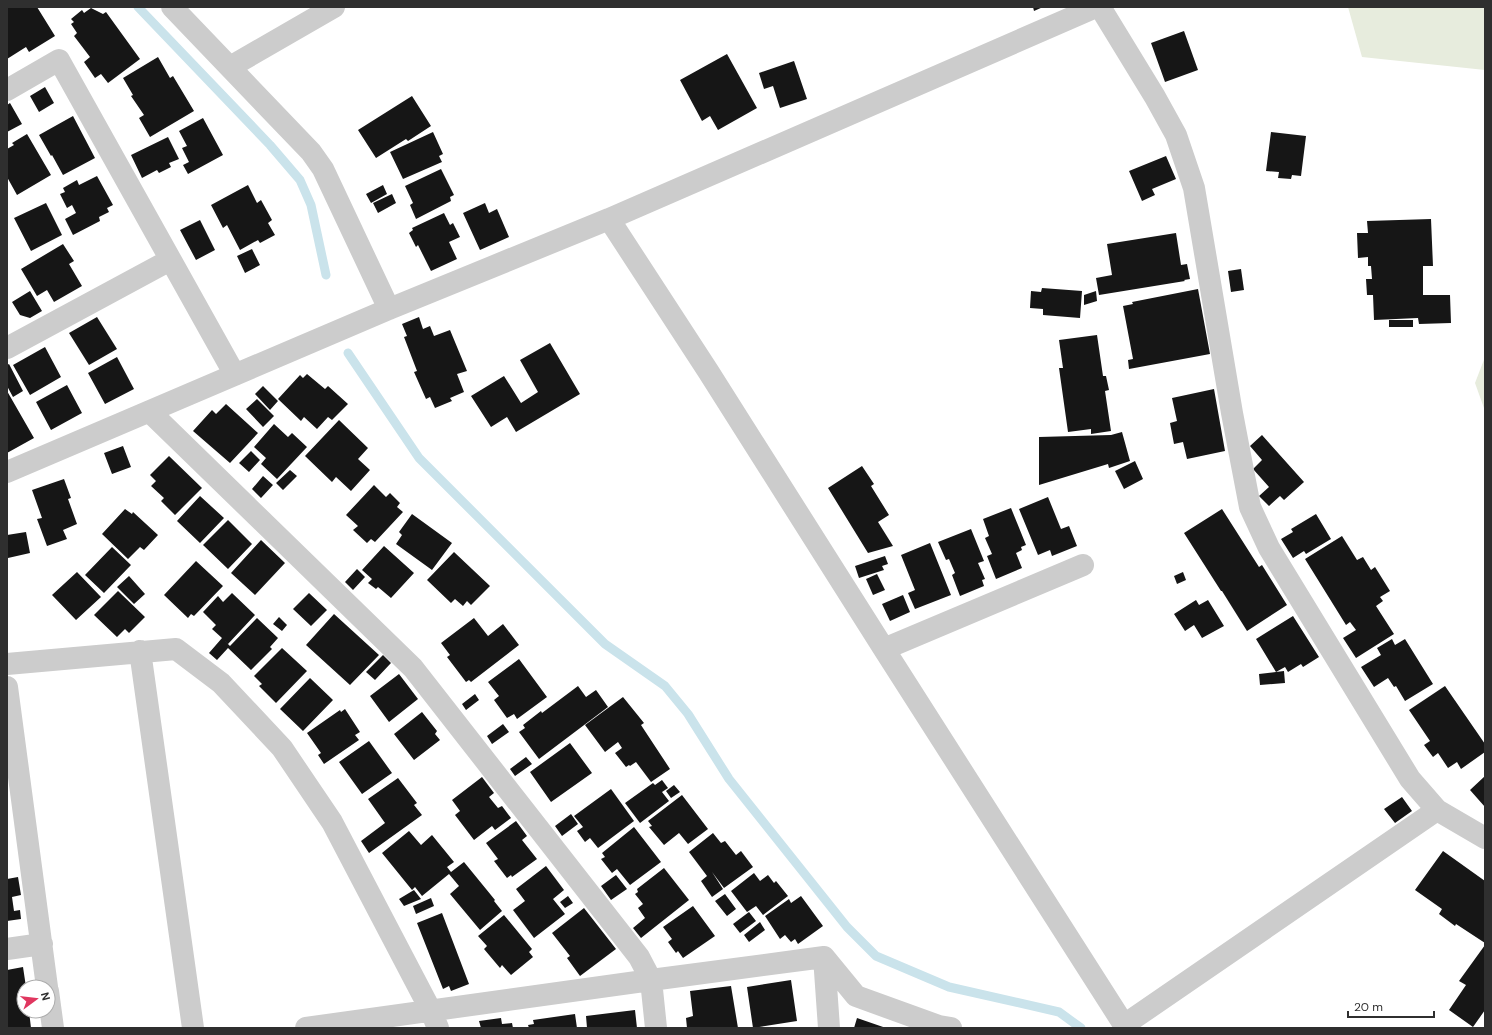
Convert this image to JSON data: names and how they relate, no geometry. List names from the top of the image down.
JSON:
{
  "scale_bar": "20 m",
  "north": "right"
}
